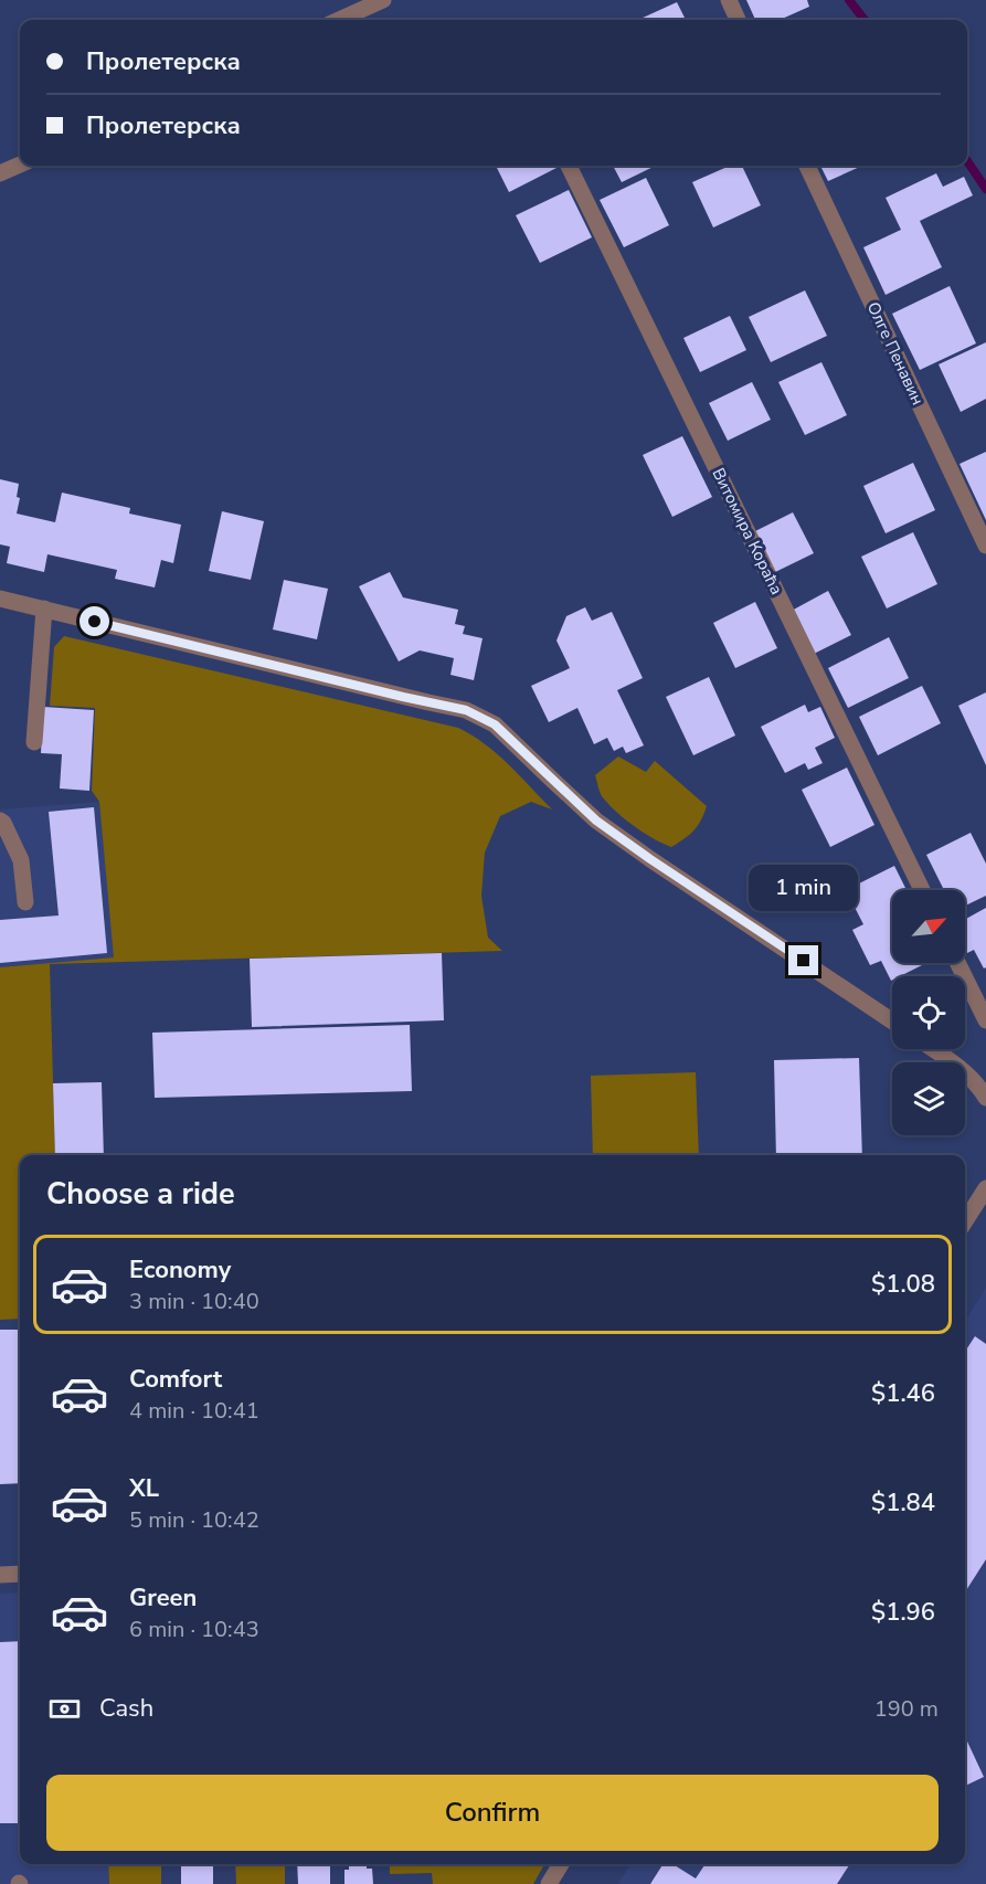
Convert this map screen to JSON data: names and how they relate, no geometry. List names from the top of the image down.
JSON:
{
  "streets": {
    "street": ["Олге Пенавин", "Витомира Кораћа"]
  },
  "north": "top right",
  "page": {
    "banner": ["Пролетерска", "Пролетерска"],
    "bubble": "1 min",
    "heading": "Choose a ride",
    "list": [
      {
        "name": "Economy",
        "note": "3 min · 10:40",
        "value": "$1.08"
      },
      {
        "name": "Comfort",
        "note": "4 min · 10:41",
        "value": "$1.46"
      },
      {
        "name": "XL",
        "note": "5 min · 10:42",
        "value": "$1.84"
      },
      {
        "name": "Green",
        "note": "6 min · 10:43",
        "value": "$1.96"
      }
    ],
    "pay": ["Cash", "190 m"],
    "buttons": "Confirm"
  }
}
